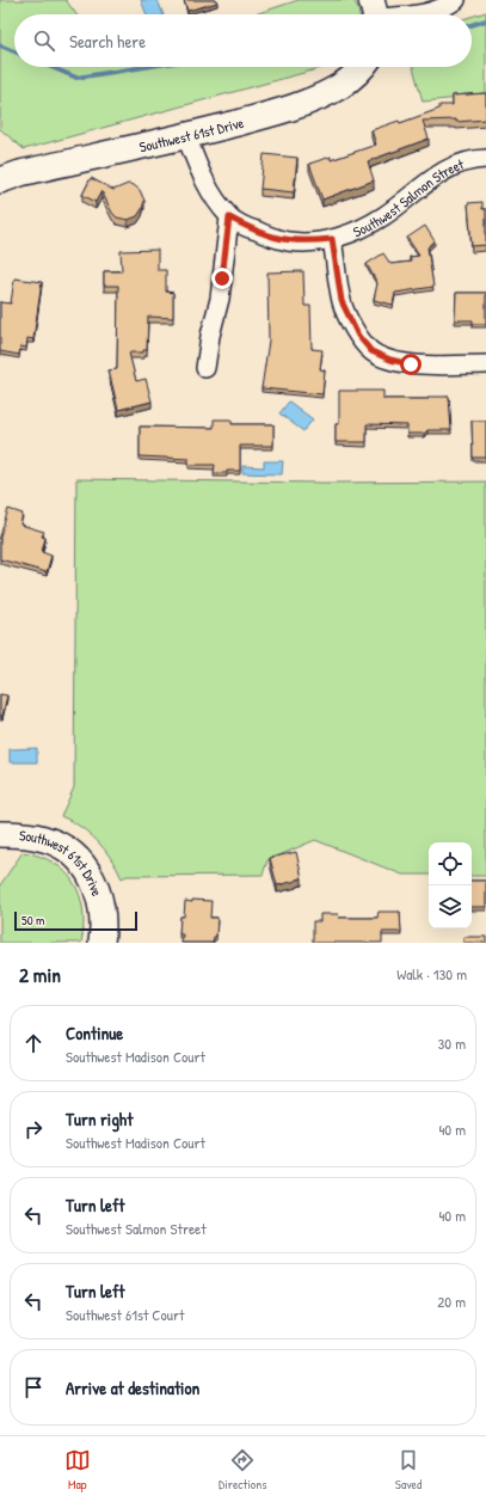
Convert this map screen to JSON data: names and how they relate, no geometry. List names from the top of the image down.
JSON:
{
  "streets": {
    "street": ["Southwest 61st Drive", "Southwest Salmon Street"]
  },
  "crossings": [
    ["Southwest 61st Drive", "Southwest Salmon Street"]
  ],
  "scale_bar": "50 m",
  "page": {
    "search": "Search here",
    "scale": "50 m",
    "heading": ["2 min", "Walk · 130 m"],
    "list": [
      ["Continue", "Southwest Madison Court", "30 m"],
      ["Turn right", "Southwest Madison Court", "40 m"],
      ["Turn left", "Southwest Salmon Street", "40 m"],
      ["Turn left", "Southwest 61st Court", "20 m"],
      "Arrive at destination"
    ],
    "nav": ["Map", "Directions", "Saved"]
  }
}
